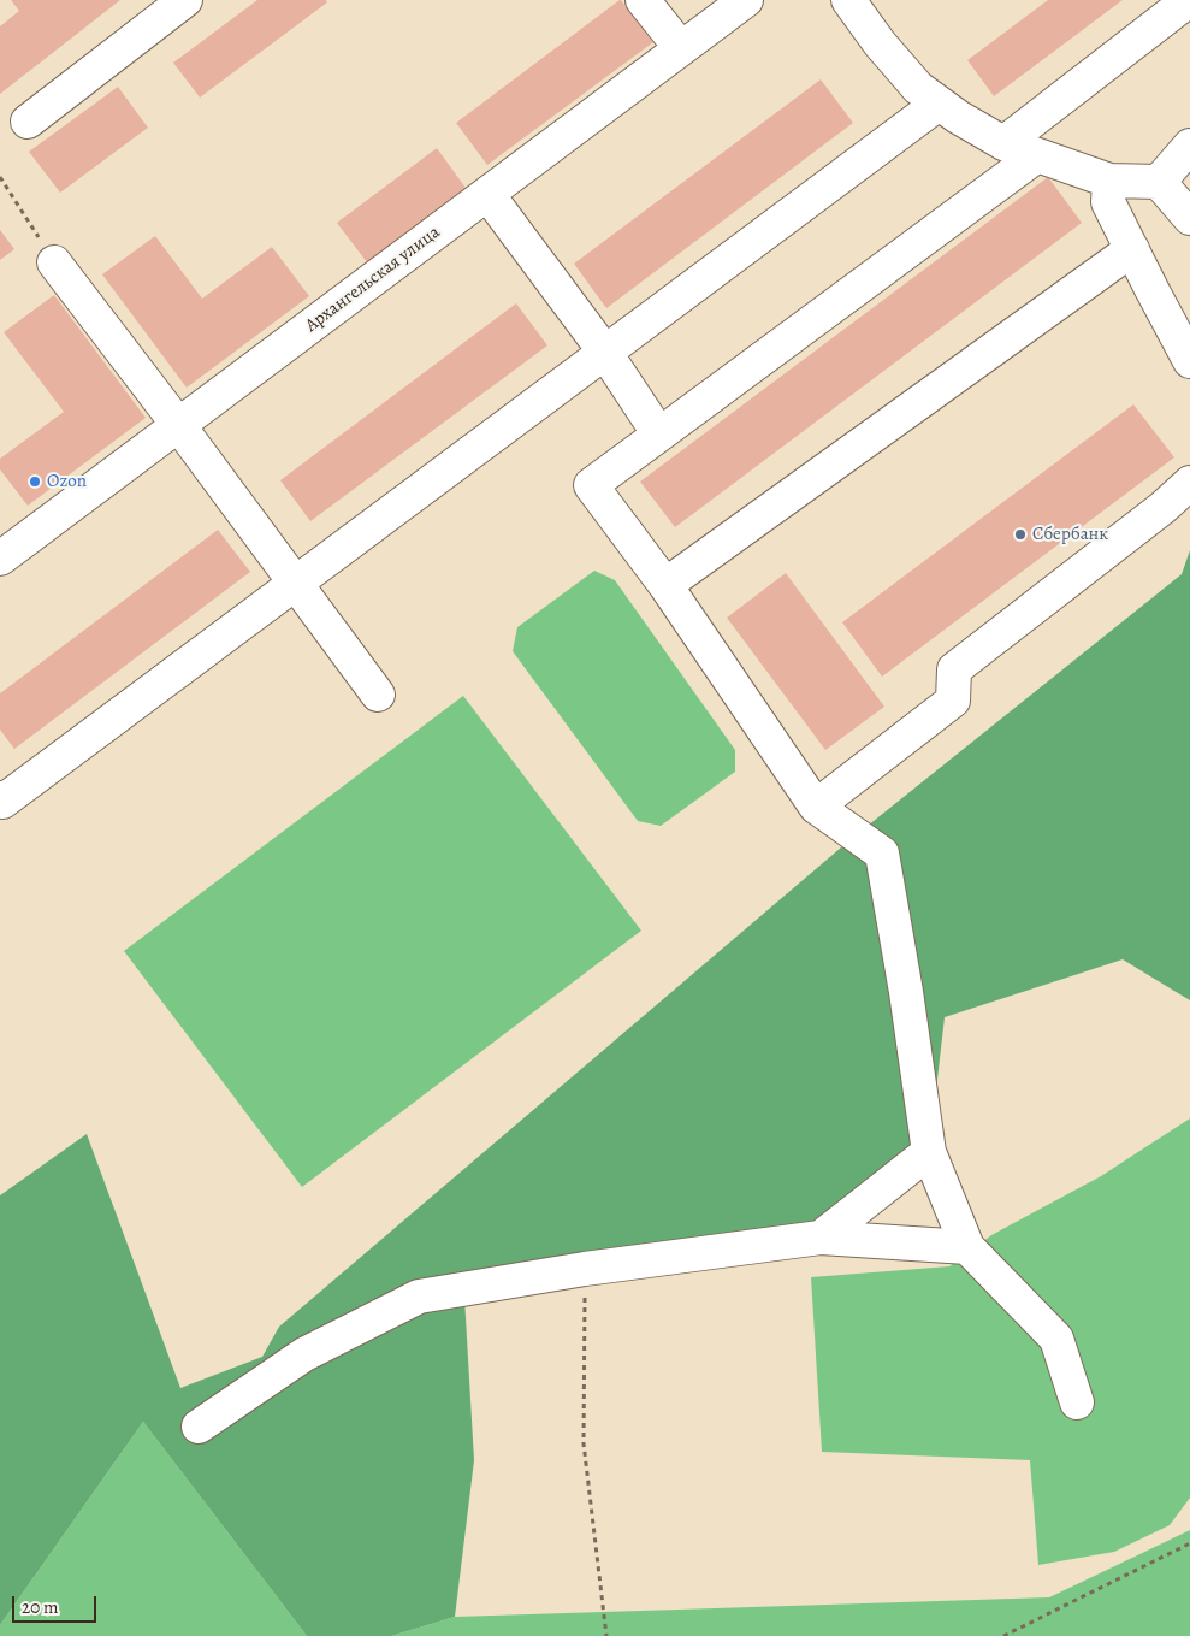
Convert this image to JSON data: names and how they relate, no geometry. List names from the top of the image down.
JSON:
{
  "streets": {
    "street": ["Архангельская улица"]
  },
  "places": ["Ozon", "Сбербанк"],
  "scale_bar": "20 m"
}
